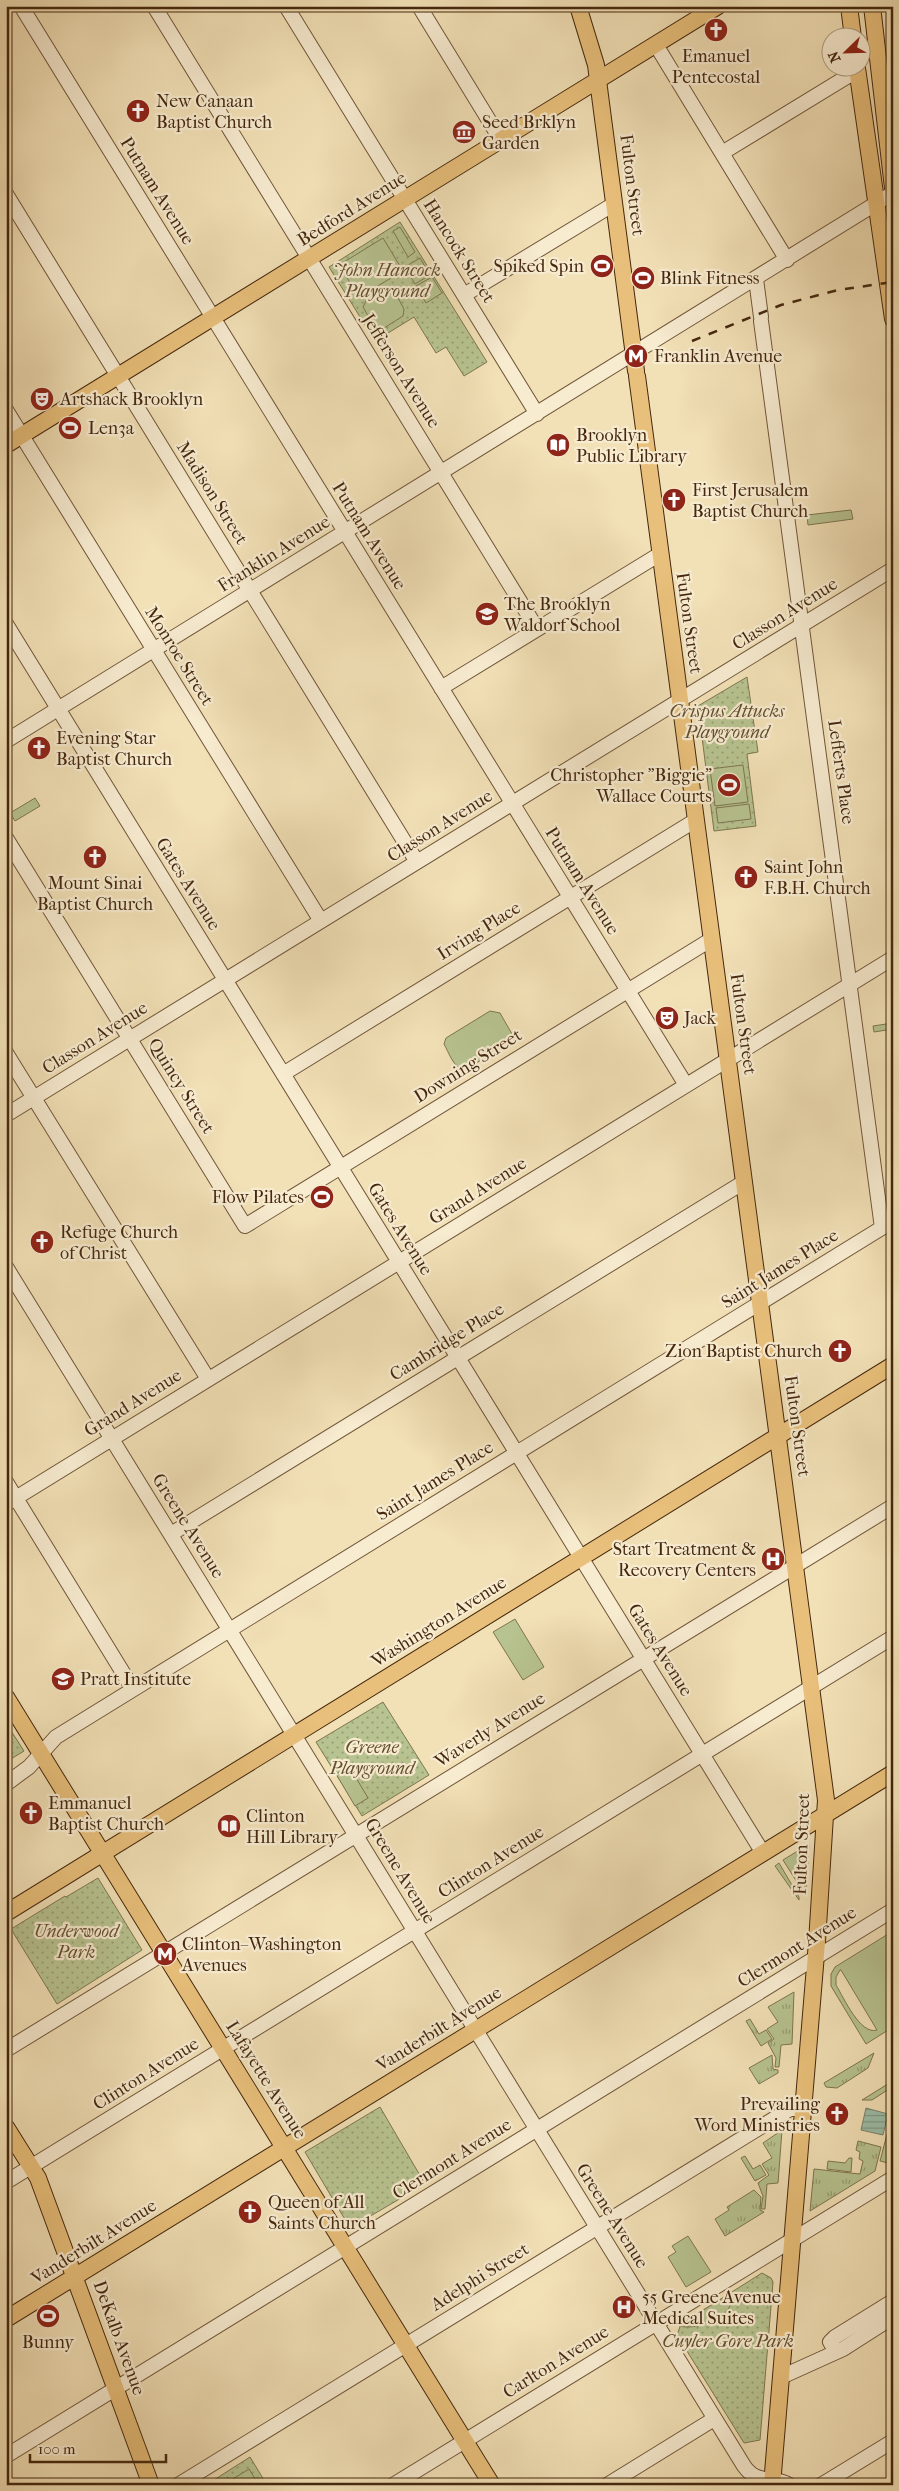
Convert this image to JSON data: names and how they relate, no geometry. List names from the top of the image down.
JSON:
{
  "streets": {
    "main road": [
      "Fulton Street",
      "Bedford Avenue",
      "Washington Avenue",
      "Vanderbilt Avenue",
      "Lafayette Avenue",
      "DeKalb Avenue"
    ],
    "street": [
      "Putnam Avenue",
      "Hancock Street",
      "Jefferson Avenue",
      "Madison Street",
      "Franklin Avenue",
      "Classon Avenue",
      "Monroe Street",
      "Lefferts Place",
      "Gates Avenue",
      "Irving Place",
      "Downing Street",
      "Quincy Street",
      "Grand Avenue",
      "Saint James Place",
      "Cambridge Place",
      "Greene Avenue",
      "Waverly Avenue",
      "Clinton Avenue",
      "Clermont Avenue",
      "Adelphi Street",
      "Carlton Avenue"
    ]
  },
  "crossings": [
    ["Fulton Street", "Bedford Avenue"],
    ["Fulton Street", "Franklin Avenue"],
    ["Fulton Street", "Classon Avenue"],
    ["Fulton Street", "Irving Place"],
    ["Fulton Street", "Downing Street"],
    ["Fulton Street", "Grand Avenue"],
    ["Fulton Street", "Saint James Place"],
    ["Fulton Street", "Cambridge Place"],
    ["Fulton Street", "Greene Avenue"],
    ["Fulton Street", "Washington Avenue"],
    ["Fulton Street", "Waverly Avenue"],
    ["Fulton Street", "Clinton Avenue"],
    ["Fulton Street", "Clermont Avenue"],
    ["Fulton Street", "Vanderbilt Avenue"],
    ["Fulton Street", "Adelphi Street"],
    ["Fulton Street", "Carlton Avenue"],
    ["Putnam Avenue", "Bedford Avenue"],
    ["Putnam Avenue", "Franklin Avenue"],
    ["Putnam Avenue", "Classon Avenue"],
    ["Putnam Avenue", "Irving Place"],
    ["Putnam Avenue", "Downing Street"],
    ["Putnam Avenue", "Grand Avenue"],
    ["Bedford Avenue", "Hancock Street"],
    ["Bedford Avenue", "Jefferson Avenue"],
    ["Bedford Avenue", "Madison Street"],
    ["Bedford Avenue", "Monroe Street"],
    ["Hancock Street", "Franklin Avenue"],
    ["Jefferson Avenue", "Franklin Avenue"],
    ["Madison Street", "Franklin Avenue"],
    ["Madison Street", "Classon Avenue"],
    ["Franklin Avenue", "Monroe Street"],
    ["Franklin Avenue", "Lefferts Place"],
    ["Franklin Avenue", "Gates Avenue"],
    ["Classon Avenue", "Monroe Street"],
    ["Classon Avenue", "Lefferts Place"],
    ["Classon Avenue", "Gates Avenue"],
    ["Classon Avenue", "Quincy Street"],
    ["Lefferts Place", "Grand Avenue"],
    ["Lefferts Place", "Saint James Place"],
    ["Gates Avenue", "Irving Place"],
    ["Gates Avenue", "Downing Street"],
    ["Gates Avenue", "Grand Avenue"],
    ["Gates Avenue", "Saint James Place"],
    ["Gates Avenue", "Cambridge Place"],
    ["Gates Avenue", "Washington Avenue"],
    ["Gates Avenue", "Waverly Avenue"],
    ["Gates Avenue", "Clinton Avenue"],
    ["Gates Avenue", "Vanderbilt Avenue"],
    ["Downing Street", "Quincy Street"],
    ["Grand Avenue", "Greene Avenue"],
    ["Saint James Place", "Greene Avenue"],
    ["Saint James Place", "Lafayette Avenue"],
    ["Cambridge Place", "Greene Avenue"],
    ["Greene Avenue", "Washington Avenue"],
    ["Greene Avenue", "Waverly Avenue"],
    ["Greene Avenue", "Clinton Avenue"],
    ["Greene Avenue", "Clermont Avenue"],
    ["Greene Avenue", "Vanderbilt Avenue"],
    ["Greene Avenue", "Adelphi Street"],
    ["Greene Avenue", "Carlton Avenue"],
    ["Washington Avenue", "Lafayette Avenue"],
    ["Waverly Avenue", "Lafayette Avenue"],
    ["Clinton Avenue", "Lafayette Avenue"],
    ["Clinton Avenue", "DeKalb Avenue"],
    ["Clermont Avenue", "Lafayette Avenue"],
    ["Clermont Avenue", "DeKalb Avenue"],
    ["Vanderbilt Avenue", "Lafayette Avenue"],
    ["Vanderbilt Avenue", "DeKalb Avenue"],
    ["Lafayette Avenue", "Adelphi Street"],
    ["Lafayette Avenue", "Carlton Avenue"]
  ],
  "parks": [
    "John Hancock Playground",
    "Crispus Attucks Playground",
    "Greene Playground",
    "Underwood Park",
    "Cuyler Gore Park"
  ],
  "places": {
    "church": [
      "Emanuel Pentecostal",
      "New Canaan Baptist Church",
      "First Jerusalem Baptist Church",
      "Evening Star Baptist Church",
      "Mount Sinai Baptist Church",
      "Saint John F.B.H. Church",
      "Refuge Church of Christ",
      "Zion Baptist Church",
      "Emmanuel Baptist Church",
      "Prevailing Word Ministries",
      "Queen of All Saints Church"
    ],
    "museum": ["Seed Brklyn Garden"],
    "sports": [
      "Spiked Spin",
      "Blink Fitness",
      "Len3a",
      "Christopher \"Biggie\" Wallace Courts",
      "Flow Pilates",
      "Bunny"
    ],
    "metro station": ["Franklin Avenue", "Clinton–Washington Avenues"],
    "theatre": ["Artshack Brooklyn", "Jack"],
    "library": ["Brooklyn Public Library", "Clinton Hill Library"],
    "school or university": ["The Brooklyn Waldorf School", "Pratt Institute"],
    "hospital": ["Start Treatment & Recovery Centers", "55 Greene Avenue Medical Suites"]
  },
  "scale_bar": "100 m",
  "north": "bottom left"
}
